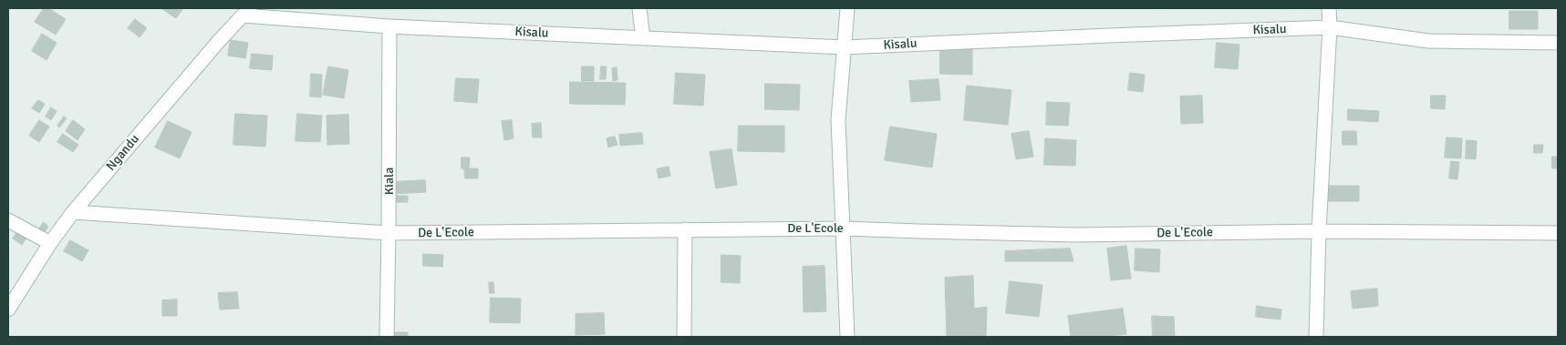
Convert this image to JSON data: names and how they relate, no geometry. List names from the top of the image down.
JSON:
{
  "streets": {
    "street": [
      "Kisalu",
      "Ngandu",
      "Kiala",
      "De L'Ecole"
    ]
  },
  "crossings": [
    ["Kisalu", "Ngandu"],
    ["Kisalu", "Kiala"],
    ["Ngandu", "De L'Ecole"],
    ["Kiala", "De L'Ecole"]
  ]
}
